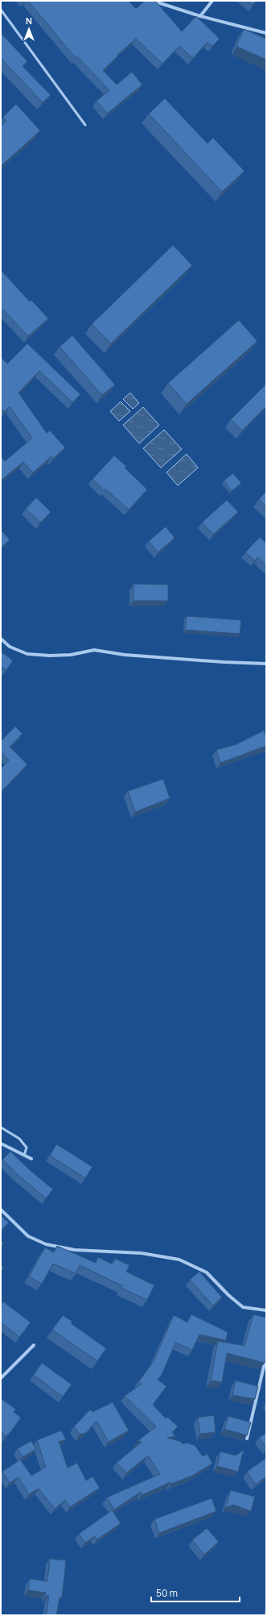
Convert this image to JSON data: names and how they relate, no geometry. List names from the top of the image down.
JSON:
{
  "scale_bar": "50 m",
  "north": "top"
}
